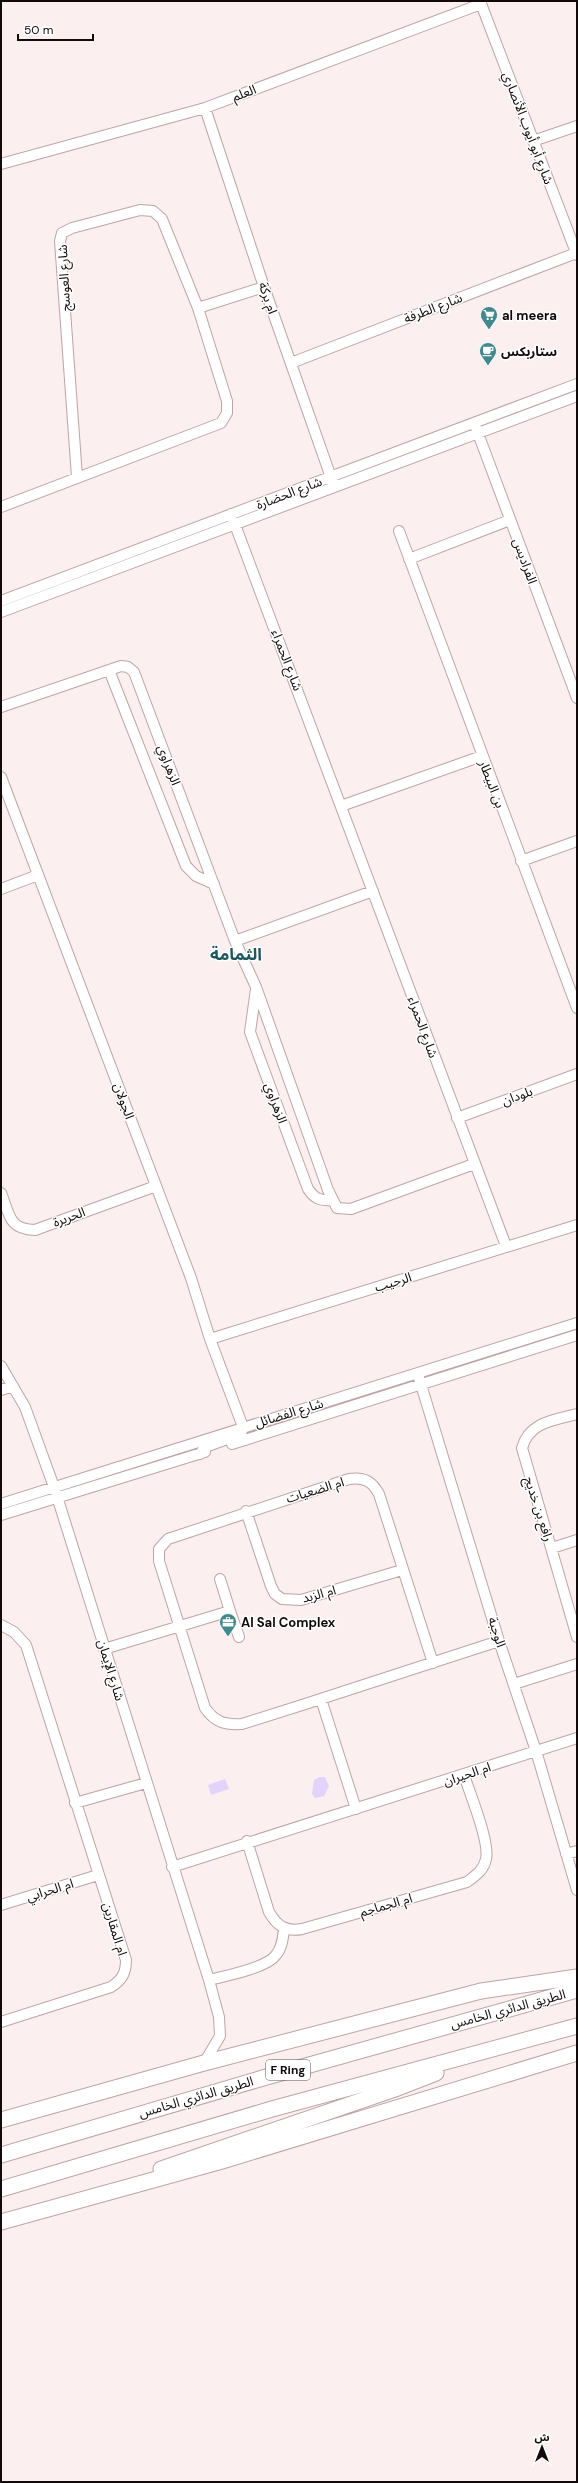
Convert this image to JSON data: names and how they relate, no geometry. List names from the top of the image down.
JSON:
{
  "streets": {
    "highway": ["الطريق الدائري الخامس", "F Ring"],
    "street": [
      "العلم",
      "شارع أبو أيوب الأنصاري",
      "شارع العوسج",
      "ام بركة",
      "شارع الطرفة",
      "شارع الحضارة",
      "الفراديس",
      "شارع الحمراء",
      "الزهراوي",
      "بن البيطار",
      "بلودان",
      "الجولان",
      "الحريرة",
      "الرحيب",
      "شارع الفضائل",
      "ام الضعيات",
      "رافع بن خديج",
      "ام الزبد",
      "الوجبة",
      "شارع الإيمان",
      "ام الحيران",
      "ام الحرابي",
      "ام الجماجم",
      "ام المقارين"
    ]
  },
  "crossings": [
    ["العلم", "شارع أبو أيوب الأنصاري"],
    ["العلم", "ام بركة"],
    ["شارع أبو أيوب الأنصاري", "شارع الطرفة"],
    ["ام بركة", "شارع الطرفة"],
    ["ام بركة", "شارع الحضارة"],
    ["شارع الحضارة", "الفراديس"],
    ["شارع الحضارة", "شارع الحمراء"],
    ["شارع الحمراء", "الزهراوي"],
    ["شارع الحمراء", "بلودان"],
    ["شارع الحمراء", "الرحيب"],
    ["الجولان", "الحريرة"],
    ["الجولان", "الرحيب"],
    ["الجولان", "شارع الفضائل"],
    ["شارع الفضائل", "الوجبة"],
    ["شارع الفضائل", "شارع الإيمان"],
    ["ام الضعيات", "ام الزبد"],
    ["ام الضعيات", "الوجبة"],
    ["الوجبة", "ام الحيران"],
    ["شارع الإيمان", "ام الحيران"],
    ["ام الحيران", "ام الجماجم"],
    ["ام الحرابي", "ام المقارين"]
  ],
  "districts": ["الثمامة"],
  "places": {
    "supermarket": ["al meera"],
    "cafe": ["ستاربكس"],
    "office": ["Al Sal Complex"]
  },
  "scale_bar": "50 m",
  "north": "top"
}
